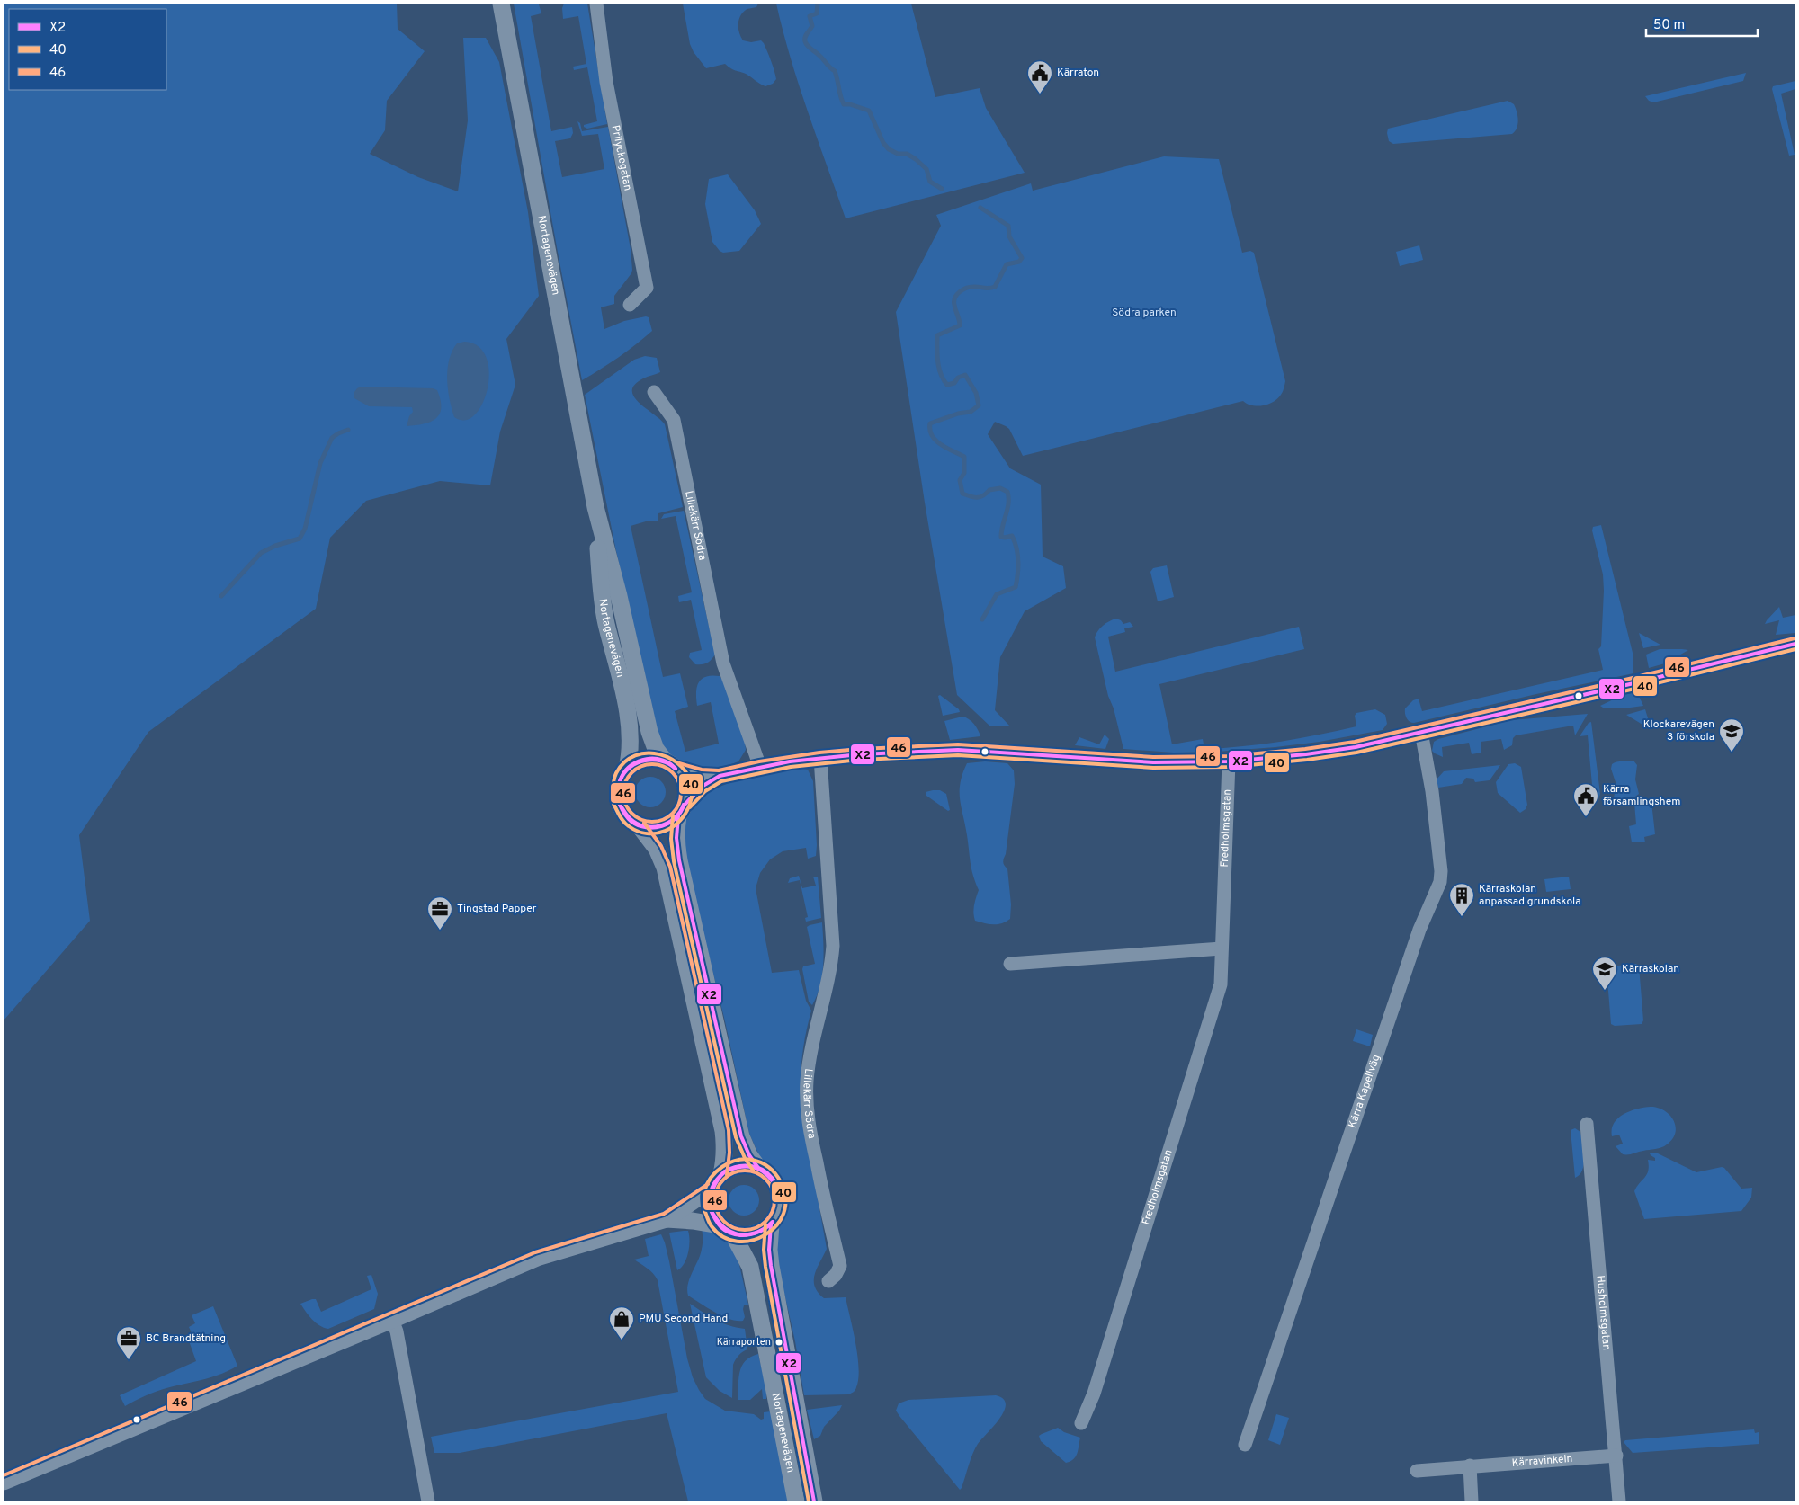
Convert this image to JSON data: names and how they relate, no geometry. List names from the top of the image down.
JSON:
{
  "streets": {
    "street": [
      "Prilyckegatan",
      "Nortagenevägen",
      "Lillekärr Södra",
      "Fredholmsgatan",
      "Kärra Kapellväg",
      "Husholmsgatan",
      "Kärravinkeln"
    ]
  },
  "crossings": [
    ["Husholmsgatan", "Kärravinkeln"]
  ],
  "parks": ["Södra parken"],
  "places": {
    "public building": ["Kärraton", "Kärra församlingshem"],
    "school or university": ["Klockarevägen 3 förskola", "Kärraskolan"],
    "building": ["Kärraskolan anpassad grundskola"],
    "office": ["Tingstad Papper", "BC Brandtätning"],
    "shop": ["PMU Second Hand"],
    "other": ["Kärraporten"]
  },
  "lines": ["transit line 46", "transit line X2", "transit line 40"],
  "legend": ["X2", "40", "46"],
  "scale_bar": "50 m"
}
